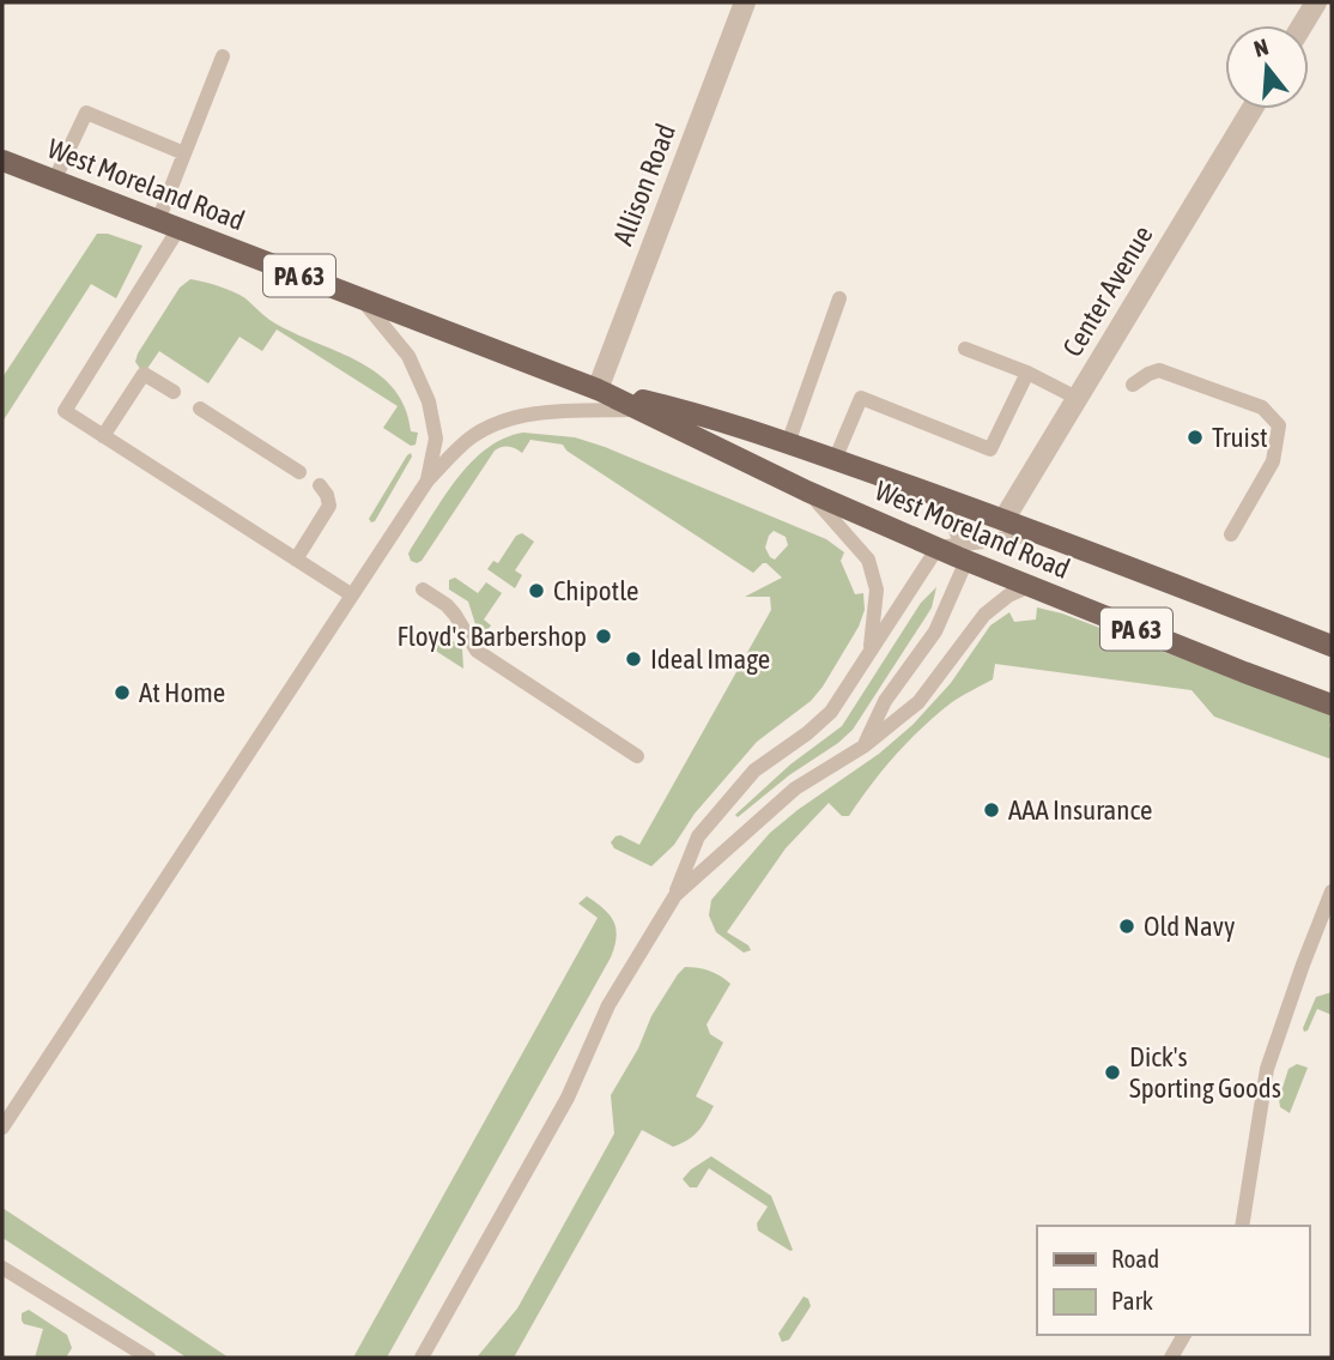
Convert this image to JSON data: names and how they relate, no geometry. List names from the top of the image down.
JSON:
{
  "streets": {
    "main road": ["West Moreland Road", "PA 63"],
    "street": ["Allison Road", "Center Avenue"]
  },
  "crossings": [
    ["West Moreland Road", "Allison Road"],
    ["West Moreland Road", "Center Avenue"]
  ],
  "places": [
    "Truist",
    "Chipotle",
    "Floyd's Barbershop",
    "Ideal Image",
    "At Home",
    "AAA Insurance",
    "Old Navy",
    "Dick's Sporting Goods"
  ],
  "legend": ["Road", "Park"],
  "north": "top"
}
